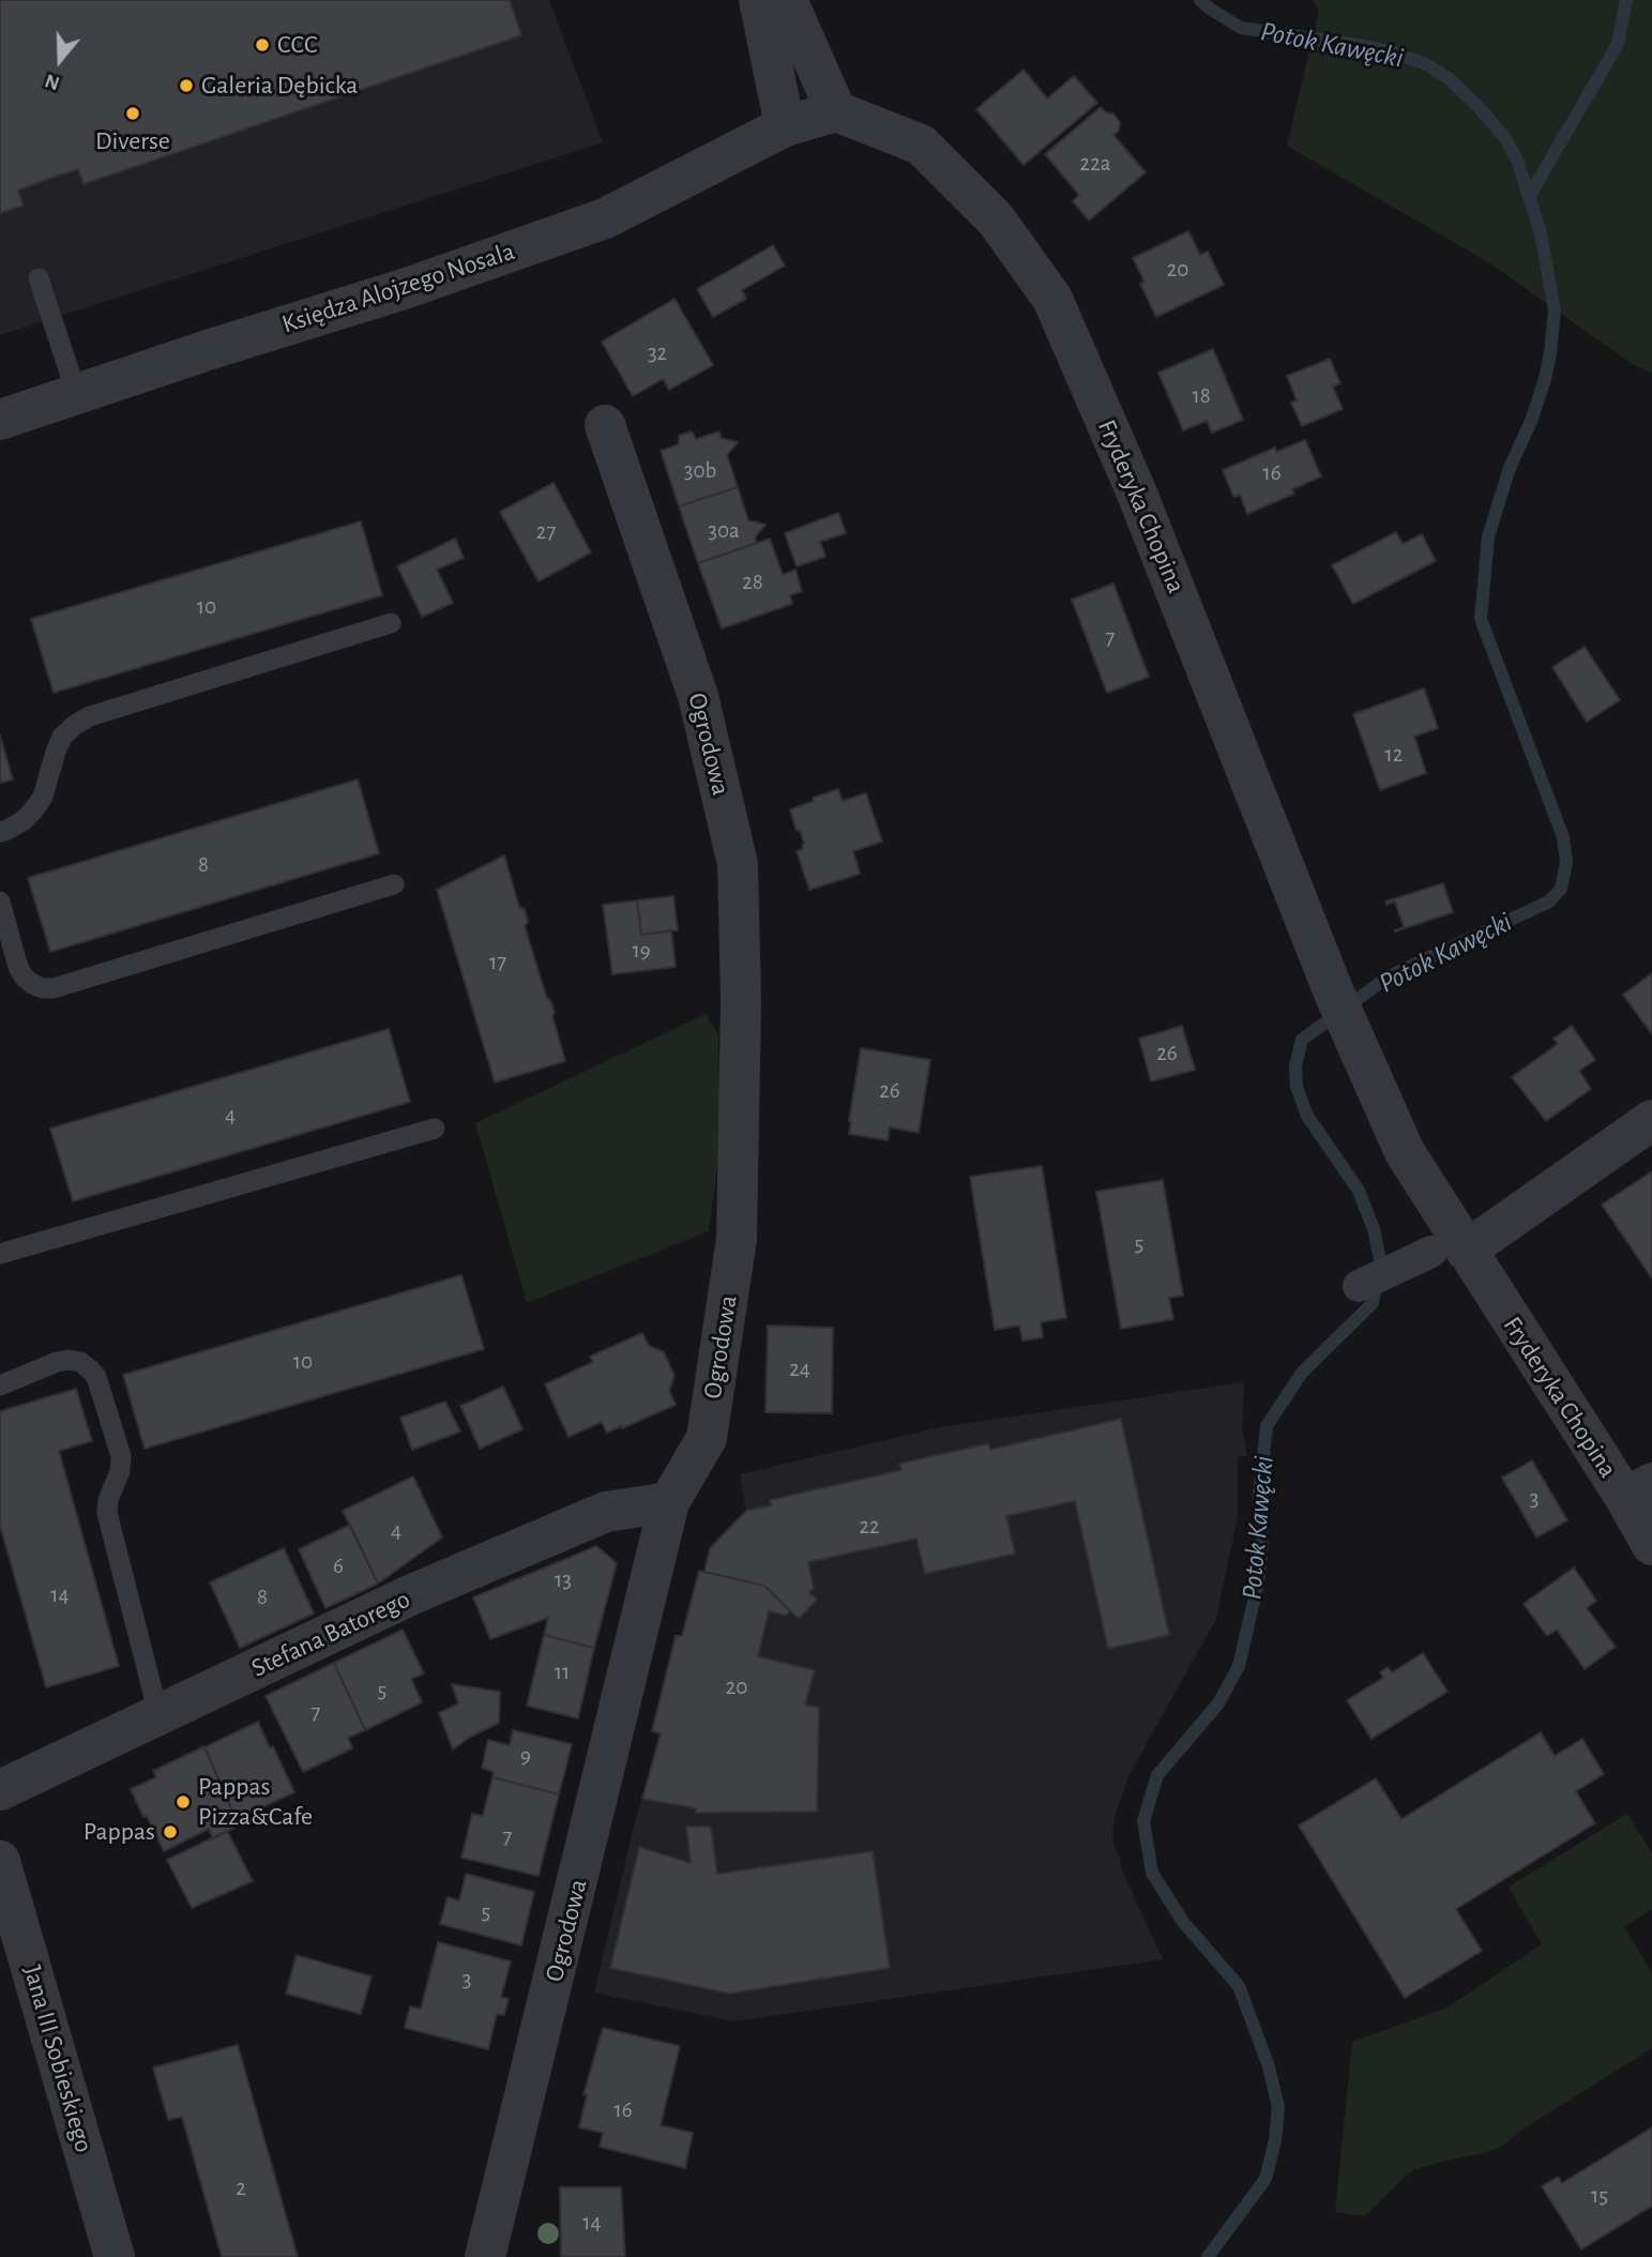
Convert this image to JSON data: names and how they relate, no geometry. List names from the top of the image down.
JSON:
{
  "streets": {
    "street": [
      "Księdza Alojzego Nosala",
      "Fryderyka Chopina",
      "Ogrodowa",
      "Stefana Batorego",
      "Jana III Sobieskiego"
    ]
  },
  "crossings": [
    ["Ogrodowa", "Stefana Batorego"]
  ],
  "water": ["Potok Kawęcki"],
  "places": [
    "CCC",
    "Galeria Dębicka",
    "Diverse",
    "Pappas Pizza&Cafe",
    "Pappas"
  ],
  "house_numbers": [
    "22a",
    "20",
    "32",
    "18",
    "30b",
    "16",
    "30a",
    "27",
    "28",
    "10",
    "7",
    "12",
    "8",
    "19",
    "17",
    "26",
    "26",
    "4",
    "5",
    "10",
    "24",
    "3",
    "22",
    "4",
    "6",
    "13",
    "14",
    "8",
    "11",
    "20",
    "5",
    "7",
    "9",
    "7",
    "5",
    "3",
    "16",
    "2",
    "15",
    "14"
  ],
  "north": "bottom"
}
